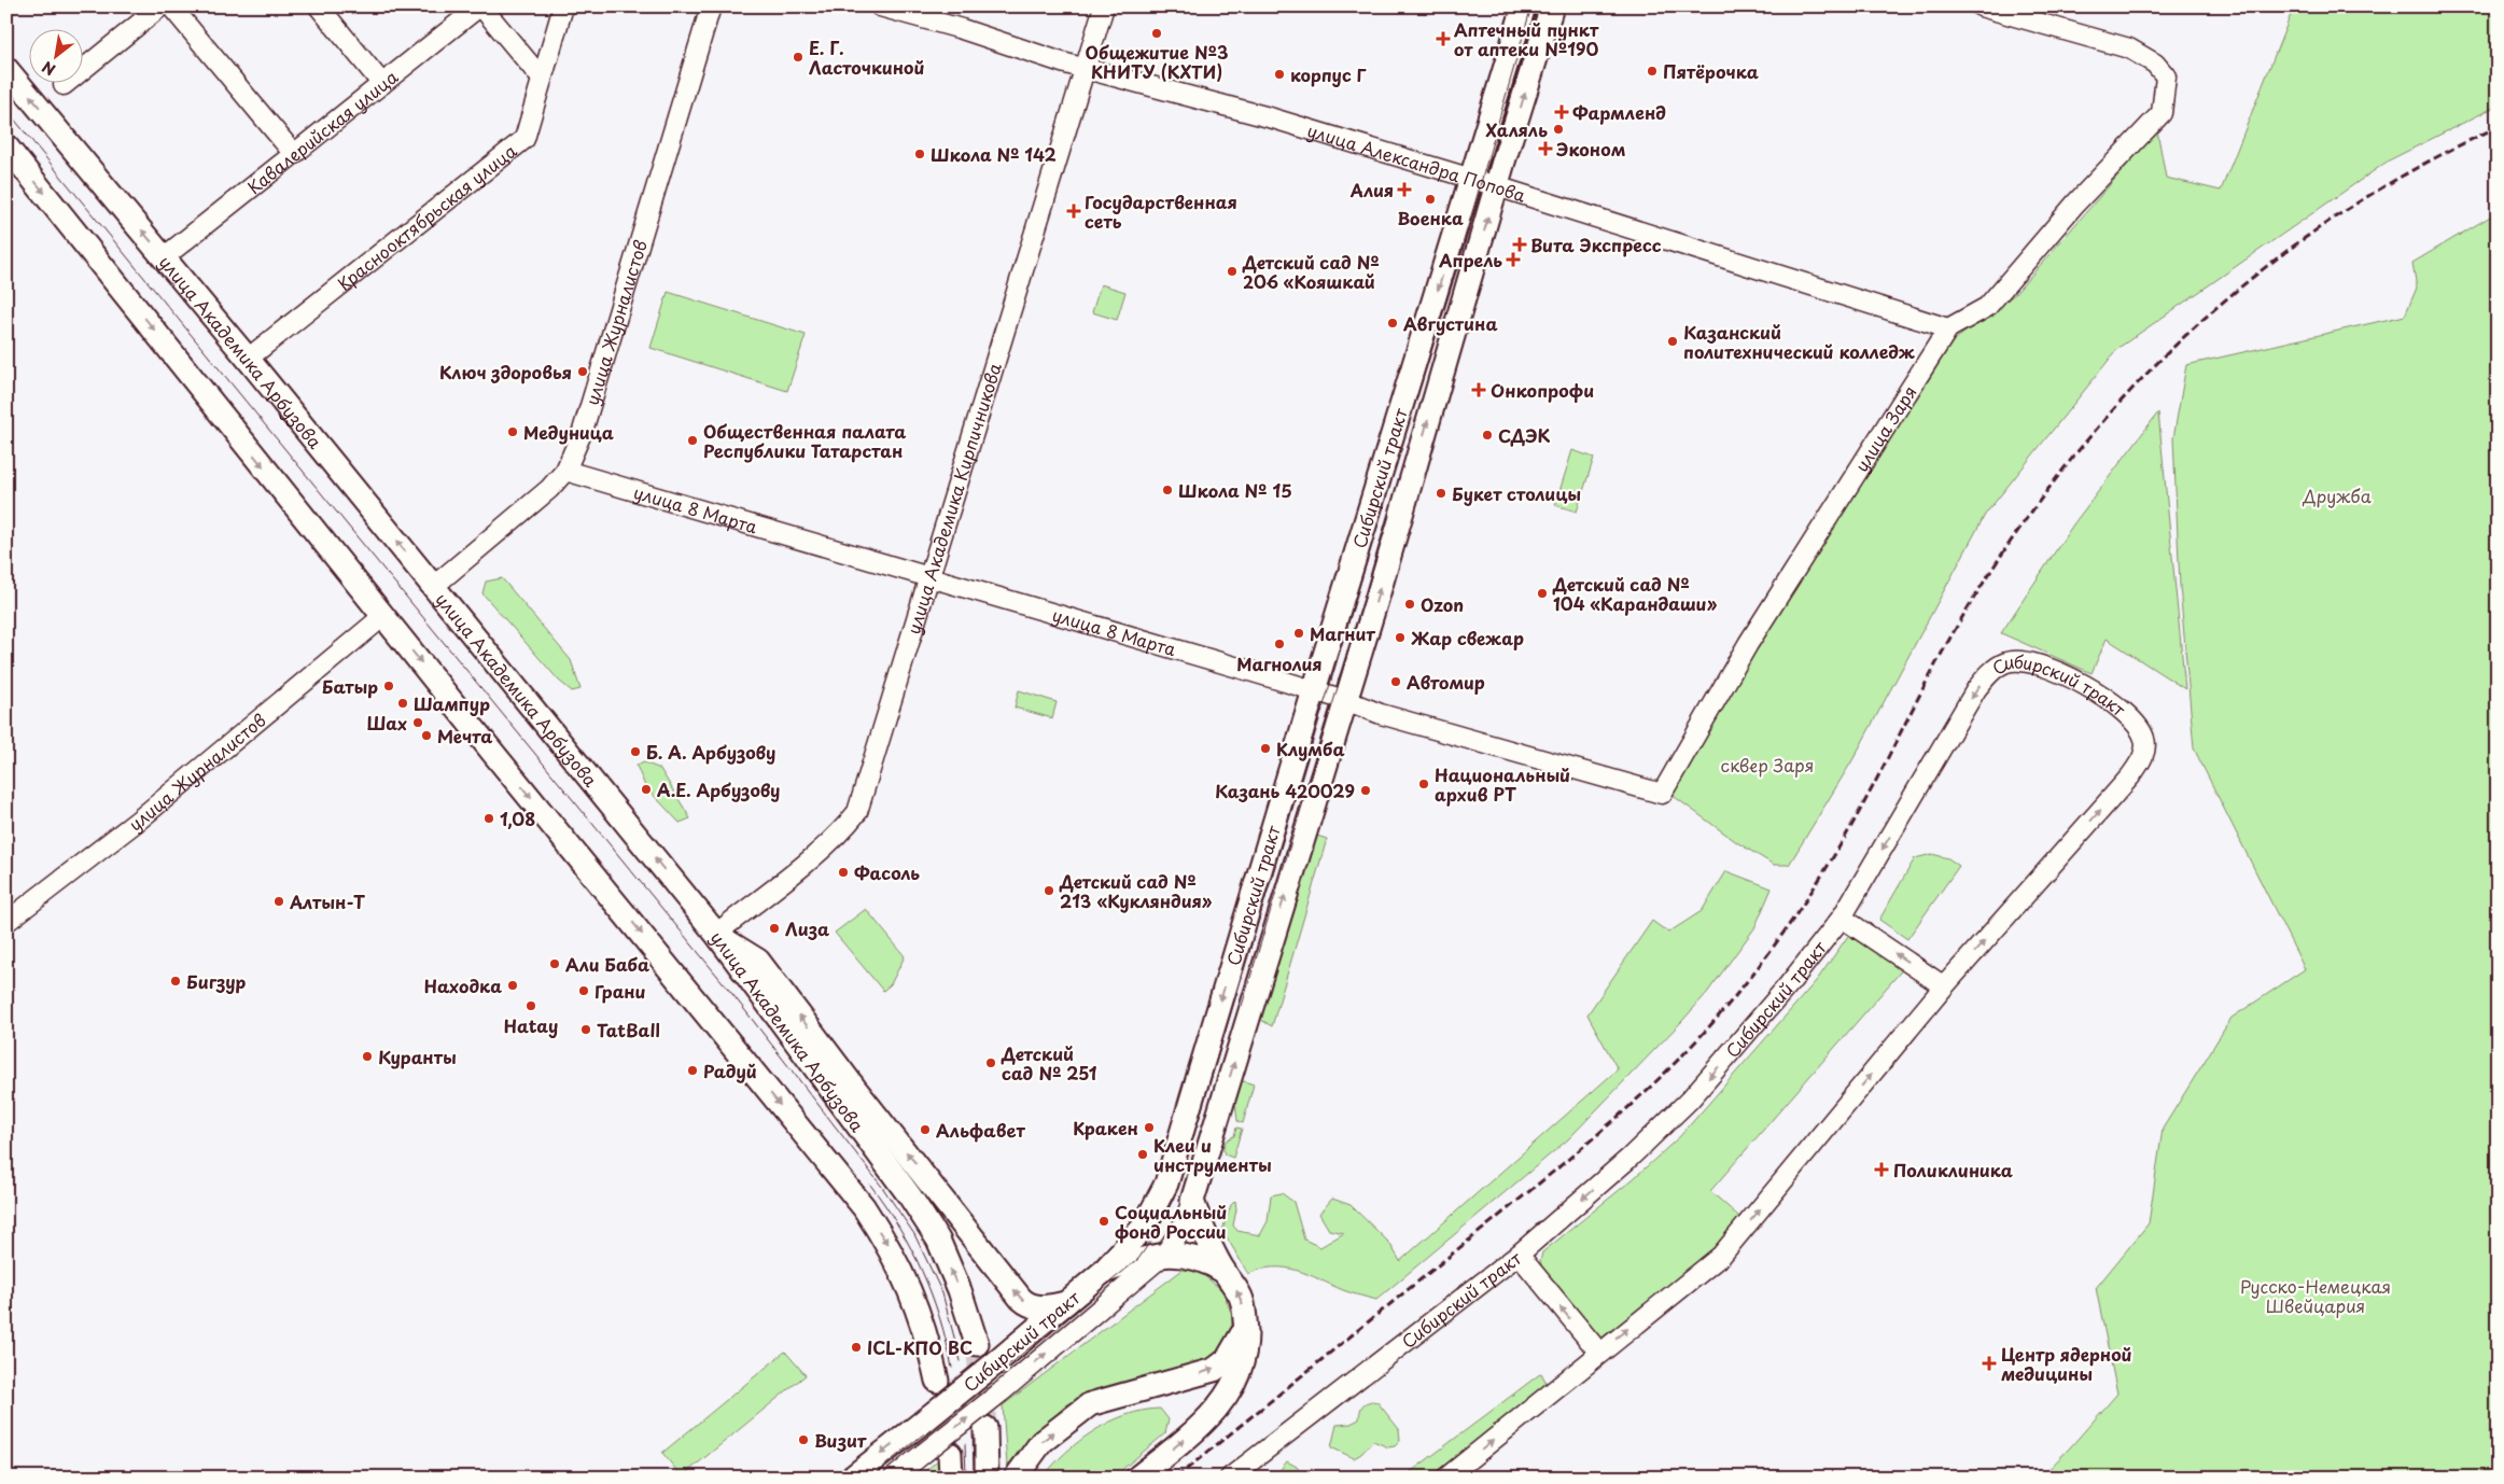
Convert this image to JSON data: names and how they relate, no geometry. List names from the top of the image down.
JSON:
{
  "streets": {
    "main road": ["улица Академика Арбузова", "Сибирский тракт"],
    "street": [
      "Кавалерийская улица",
      "улица Александра Попова",
      "Краснооктябрьская улица",
      "улица Журналистов",
      "улица Заря",
      "улица Академика Кирпичникова",
      "улица 8 Марта"
    ]
  },
  "crossings": [
    ["Кавалерийская улица", "улица Академика Арбузова"],
    ["улица Александра Попова", "улица Заря"],
    ["улица Александра Попова", "Сибирский тракт"],
    ["улица Александра Попова", "улица Академика Кирпичникова"],
    ["Краснооктябрьская улица", "улица Академика Арбузова"],
    ["улица Журналистов", "улица Академика Арбузова"],
    ["улица Журналистов", "улица 8 Марта"],
    ["улица Академика Арбузова", "улица Академика Кирпичникова"],
    ["улица Заря", "улица 8 Марта"],
    ["Сибирский тракт", "улица 8 Марта"],
    ["улица Академика Кирпичникова", "улица 8 Марта"]
  ],
  "parks": ["Дружба", "сквер Заря", "Русско-Немецкая Швейцария"],
  "places": {
    "other": [
      "Общежитие №3 КНИТУ (КХТИ)",
      "Е. Г. Ласточкиной",
      "Пятёрочка",
      "корпус Г",
      "Халяль",
      "Школа № 142",
      "Военка",
      "Детский сад № 206 «Кояшкай",
      "Августина",
      "Казанский политехнический колледж",
      "Ключ здоровья",
      "Медуница",
      "СДЭК",
      "Общественная палата Республики Татарстан",
      "Школа № 15",
      "Букет столицы",
      "Детский сад № 104 «Карандаши»",
      "Ozon",
      "Магнит",
      "Жар свежар",
      "Магнолия",
      "Автомир",
      "Батыр",
      "Шампур",
      "Шах",
      "Мечта",
      "Клумба",
      "Б. А. Арбузову",
      "Национальный архив РТ",
      "А.Е. Арбузову",
      "Казань 420029",
      "1,08",
      "Фасоль",
      "Детский сад № 213 «Кукляндия»",
      "Алтын-Т",
      "Лиза",
      "Али Баба",
      "Бигзур",
      "Находка",
      "Грани",
      "Hatay",
      "TatBall",
      "Куранты",
      "Детский сад № 251",
      "Радуй",
      "Кракен",
      "Альфавет",
      "Клеи и инструменты",
      "Социальный фонд России",
      "ICL-КПО ВС",
      "Визит"
    ],
    "health": [
      "Аптечный пункт от аптеки №190",
      "Фармленд",
      "Эконом",
      "Алия",
      "Государственная сеть",
      "Вита Экспресс",
      "Апрель",
      "Онкопрофи",
      "Поликлиника",
      "Центр ядерной медицины"
    ]
  },
  "north": "bottom left"
}
